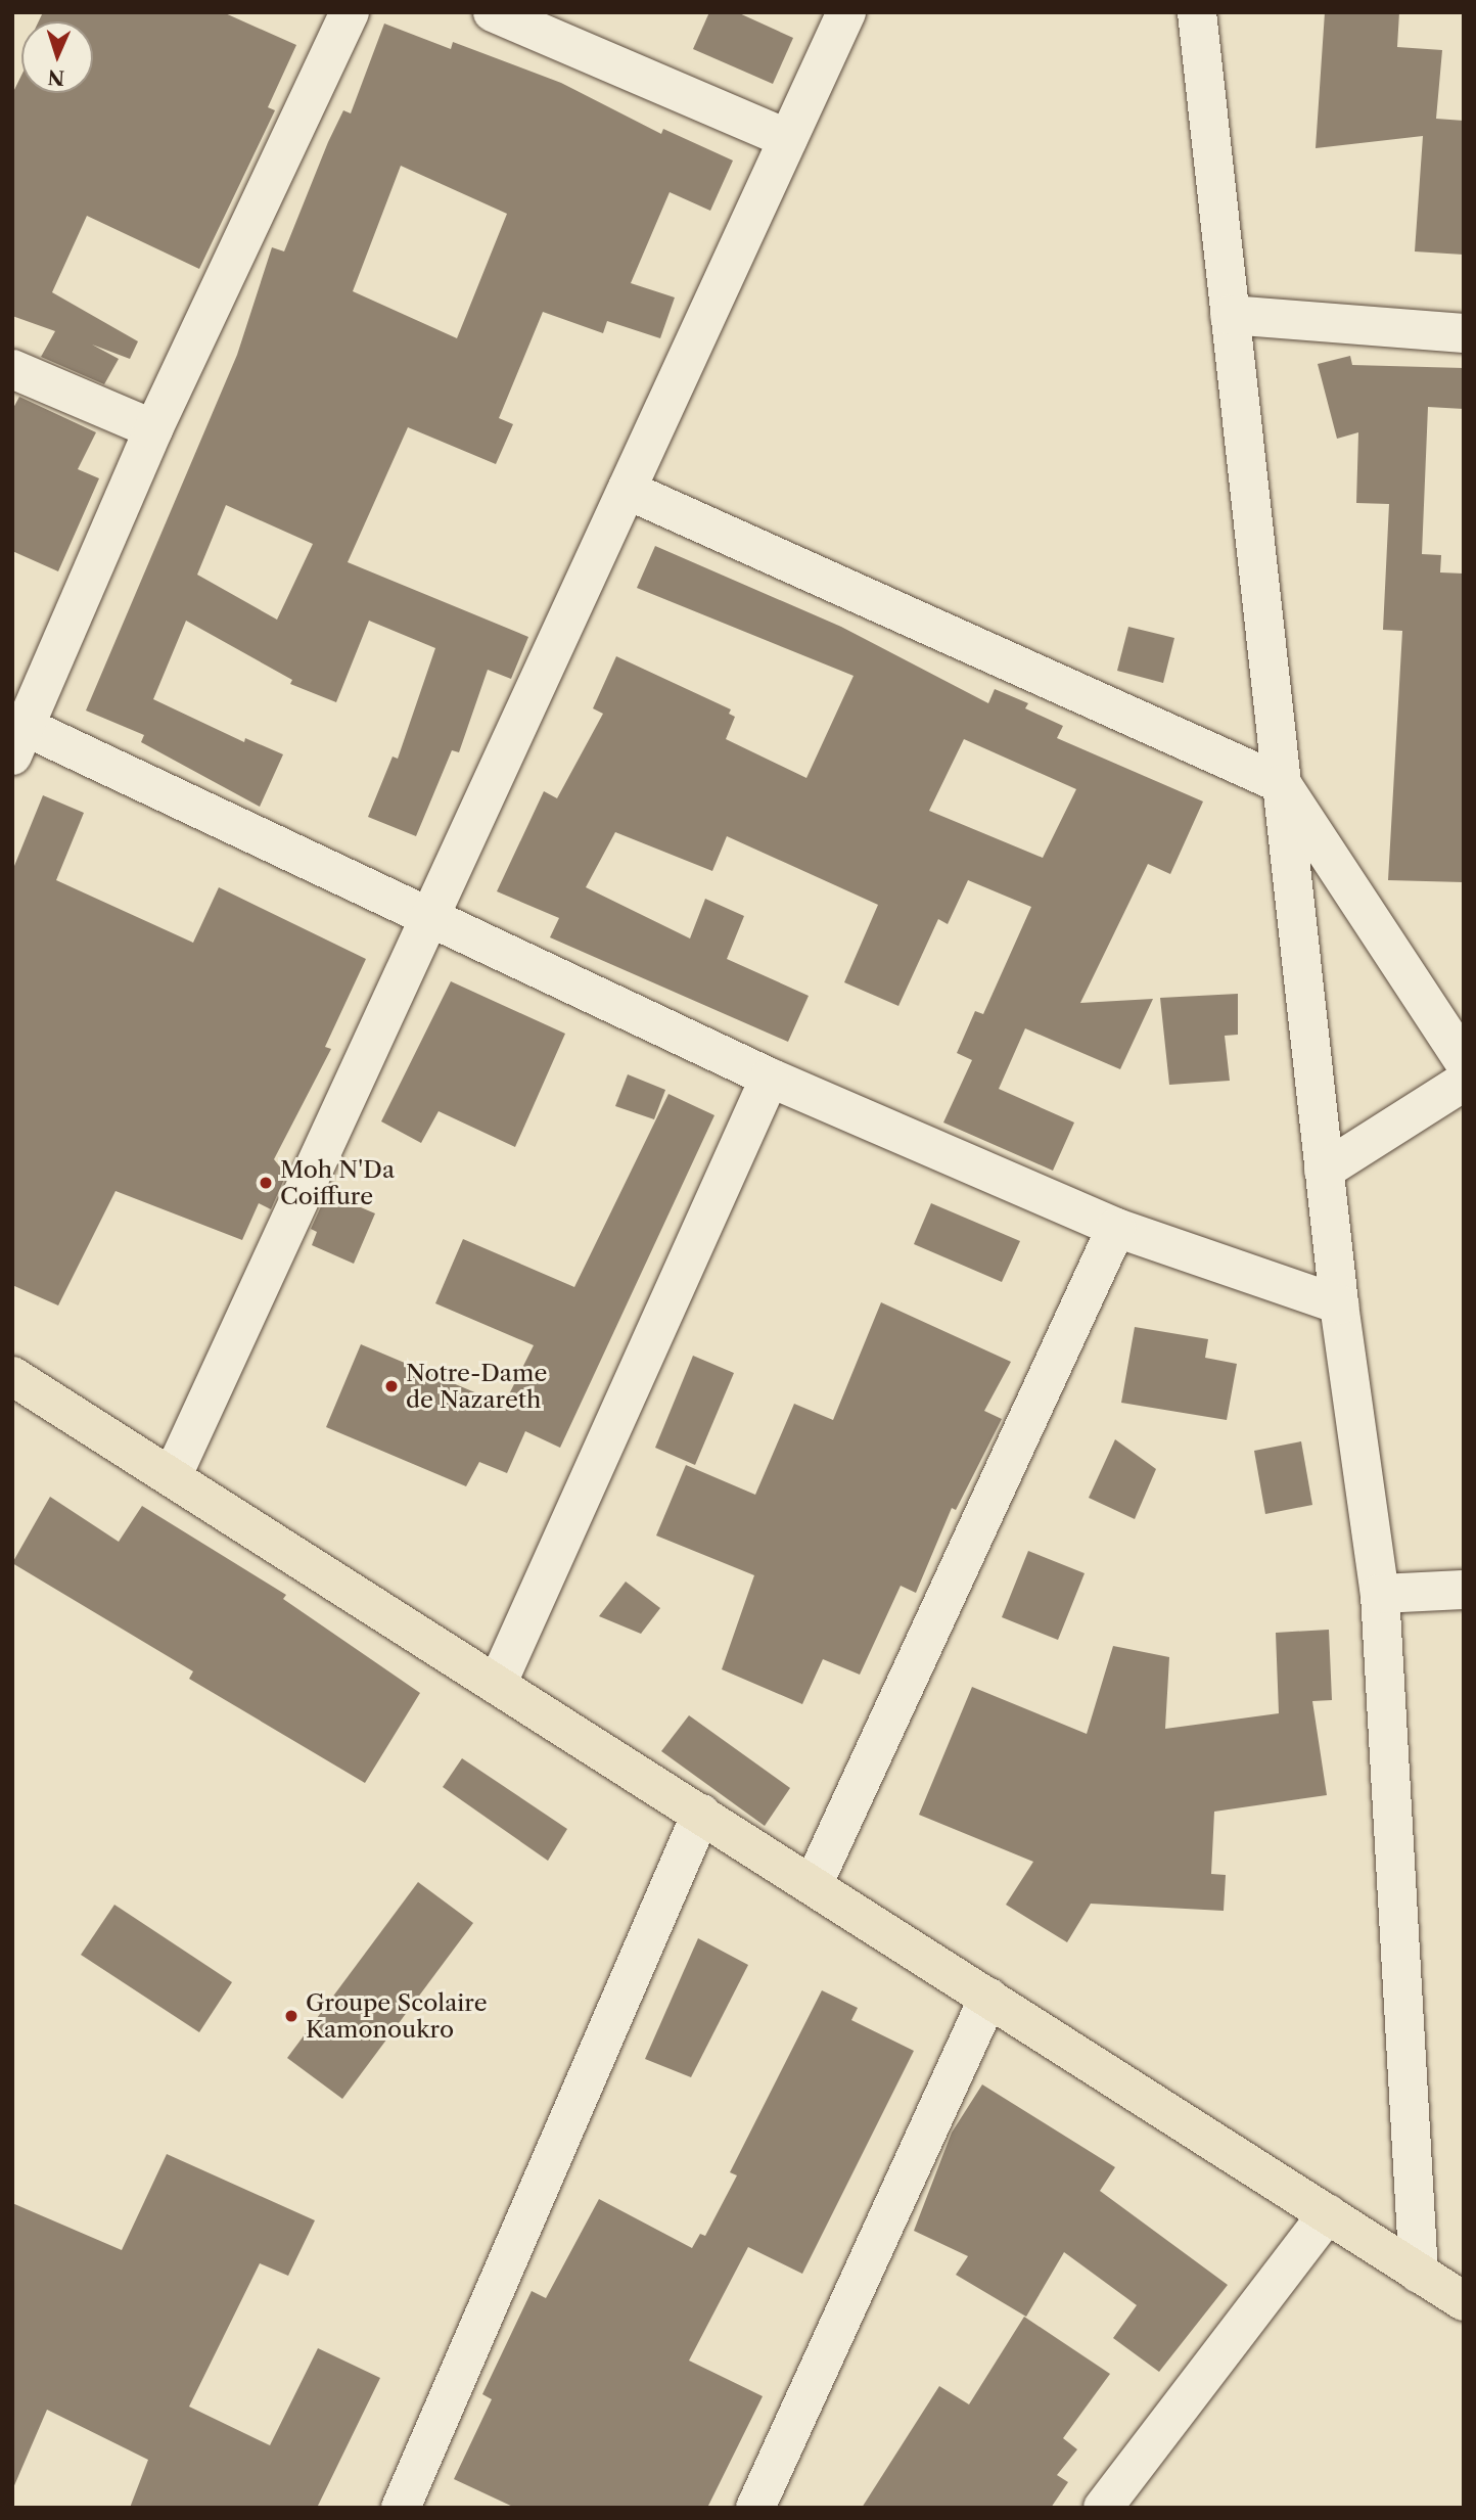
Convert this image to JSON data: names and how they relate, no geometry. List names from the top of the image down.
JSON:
{
  "places": ["Moh N'Da Coiffure", "Notre-Dame de Nazareth", "Groupe Scolaire Kamonoukro"],
  "north": "bottom"
}
